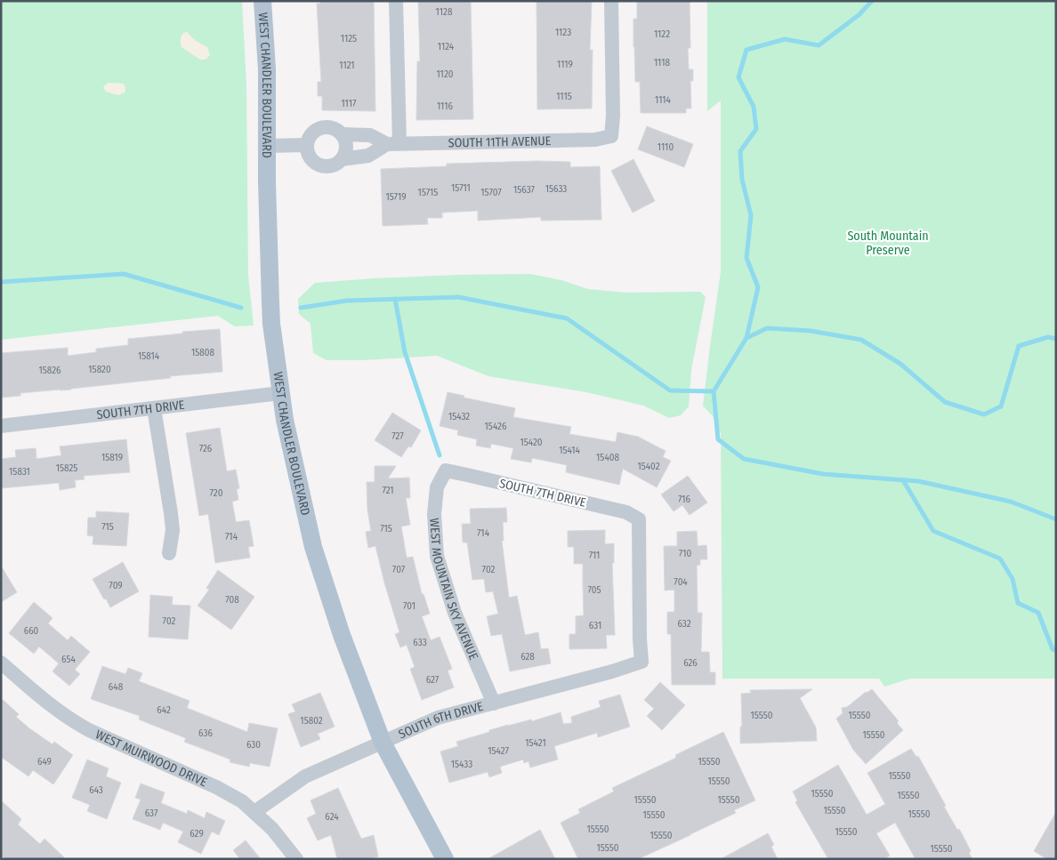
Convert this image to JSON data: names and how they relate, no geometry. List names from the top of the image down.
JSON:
{
  "streets": {
    "main road": ["WEST CHANDLER BOULEVARD"],
    "street": [
      "SOUTH 11TH AVENUE",
      "SOUTH 7TH DRIVE",
      "WEST MOUNTAIN SKY AVENUE",
      "SOUTH 6TH DRIVE",
      "WEST MUIRWOOD DRIVE"
    ]
  },
  "crossings": [
    ["WEST CHANDLER BOULEVARD", "SOUTH 7TH DRIVE"],
    ["WEST CHANDLER BOULEVARD", "SOUTH 6TH DRIVE"],
    ["SOUTH 7TH DRIVE", "WEST MOUNTAIN SKY AVENUE"],
    ["SOUTH 7TH DRIVE", "SOUTH 6TH DRIVE"],
    ["WEST MOUNTAIN SKY AVENUE", "SOUTH 6TH DRIVE"],
    ["SOUTH 6TH DRIVE", "WEST MUIRWOOD DRIVE"]
  ],
  "parks": ["South Mountain Preserve"],
  "house_numbers": [
    "1128",
    "1123",
    "1122",
    "1125",
    "1124",
    "1118",
    "1119",
    "1121",
    "1120",
    "1115",
    "1114",
    "1117",
    "1116",
    "1110",
    "15711",
    "15633",
    "15637",
    "15715",
    "15707",
    "15719",
    "15808",
    "15814",
    "15820",
    "15826",
    "15432",
    "15426",
    "727",
    "15420",
    "726",
    "15414",
    "15819",
    "15408",
    "15402",
    "15825",
    "15831",
    "721",
    "720",
    "716",
    "715",
    "715",
    "714",
    "714",
    "710",
    "711",
    "707",
    "702",
    "704",
    "709",
    "705",
    "708",
    "701",
    "702",
    "632",
    "631",
    "660",
    "633",
    "628",
    "654",
    "626",
    "627",
    "648",
    "642",
    "15550",
    "15550",
    "15802",
    "636",
    "15550",
    "15421",
    "630",
    "15427",
    "649",
    "15550",
    "15433",
    "15550",
    "15550",
    "643",
    "15550",
    "15550",
    "15550",
    "15550",
    "15550",
    "637",
    "15550",
    "15550",
    "624",
    "15550",
    "15550",
    "629",
    "15550",
    "15550",
    "15550"
  ]
}
